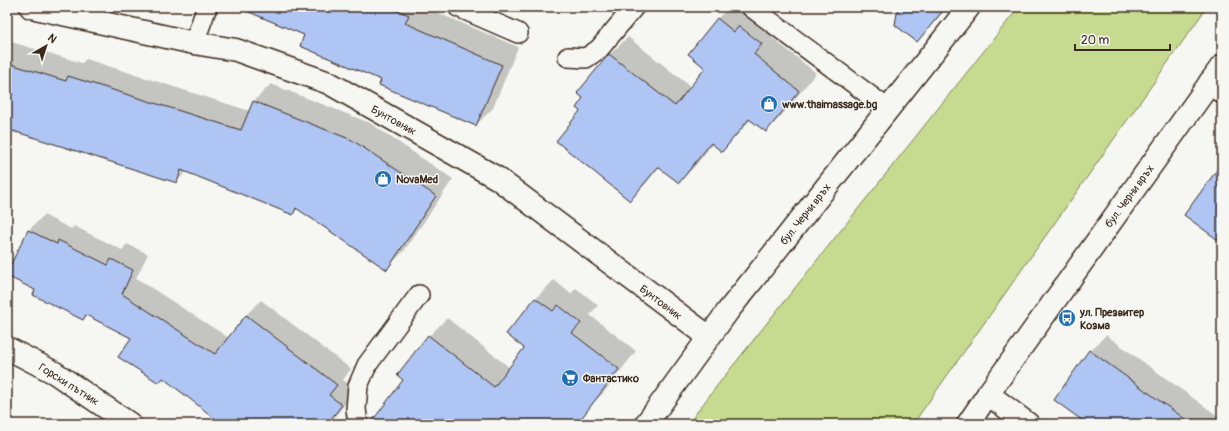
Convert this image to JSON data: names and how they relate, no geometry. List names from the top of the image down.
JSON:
{
  "streets": {
    "street": ["Бунтовник", "бул. Черни връх", "Горски пътник"]
  },
  "crossings": [
    ["Бунтовник", "бул. Черни връх"]
  ],
  "places": {
    "shop": ["www.thaimassage.bg", "NovaMed"],
    "bus stop": ["ул. Презвитер Козма"],
    "supermarket": ["Фантастико"]
  },
  "scale_bar": "20 m",
  "north": "top right"
}
